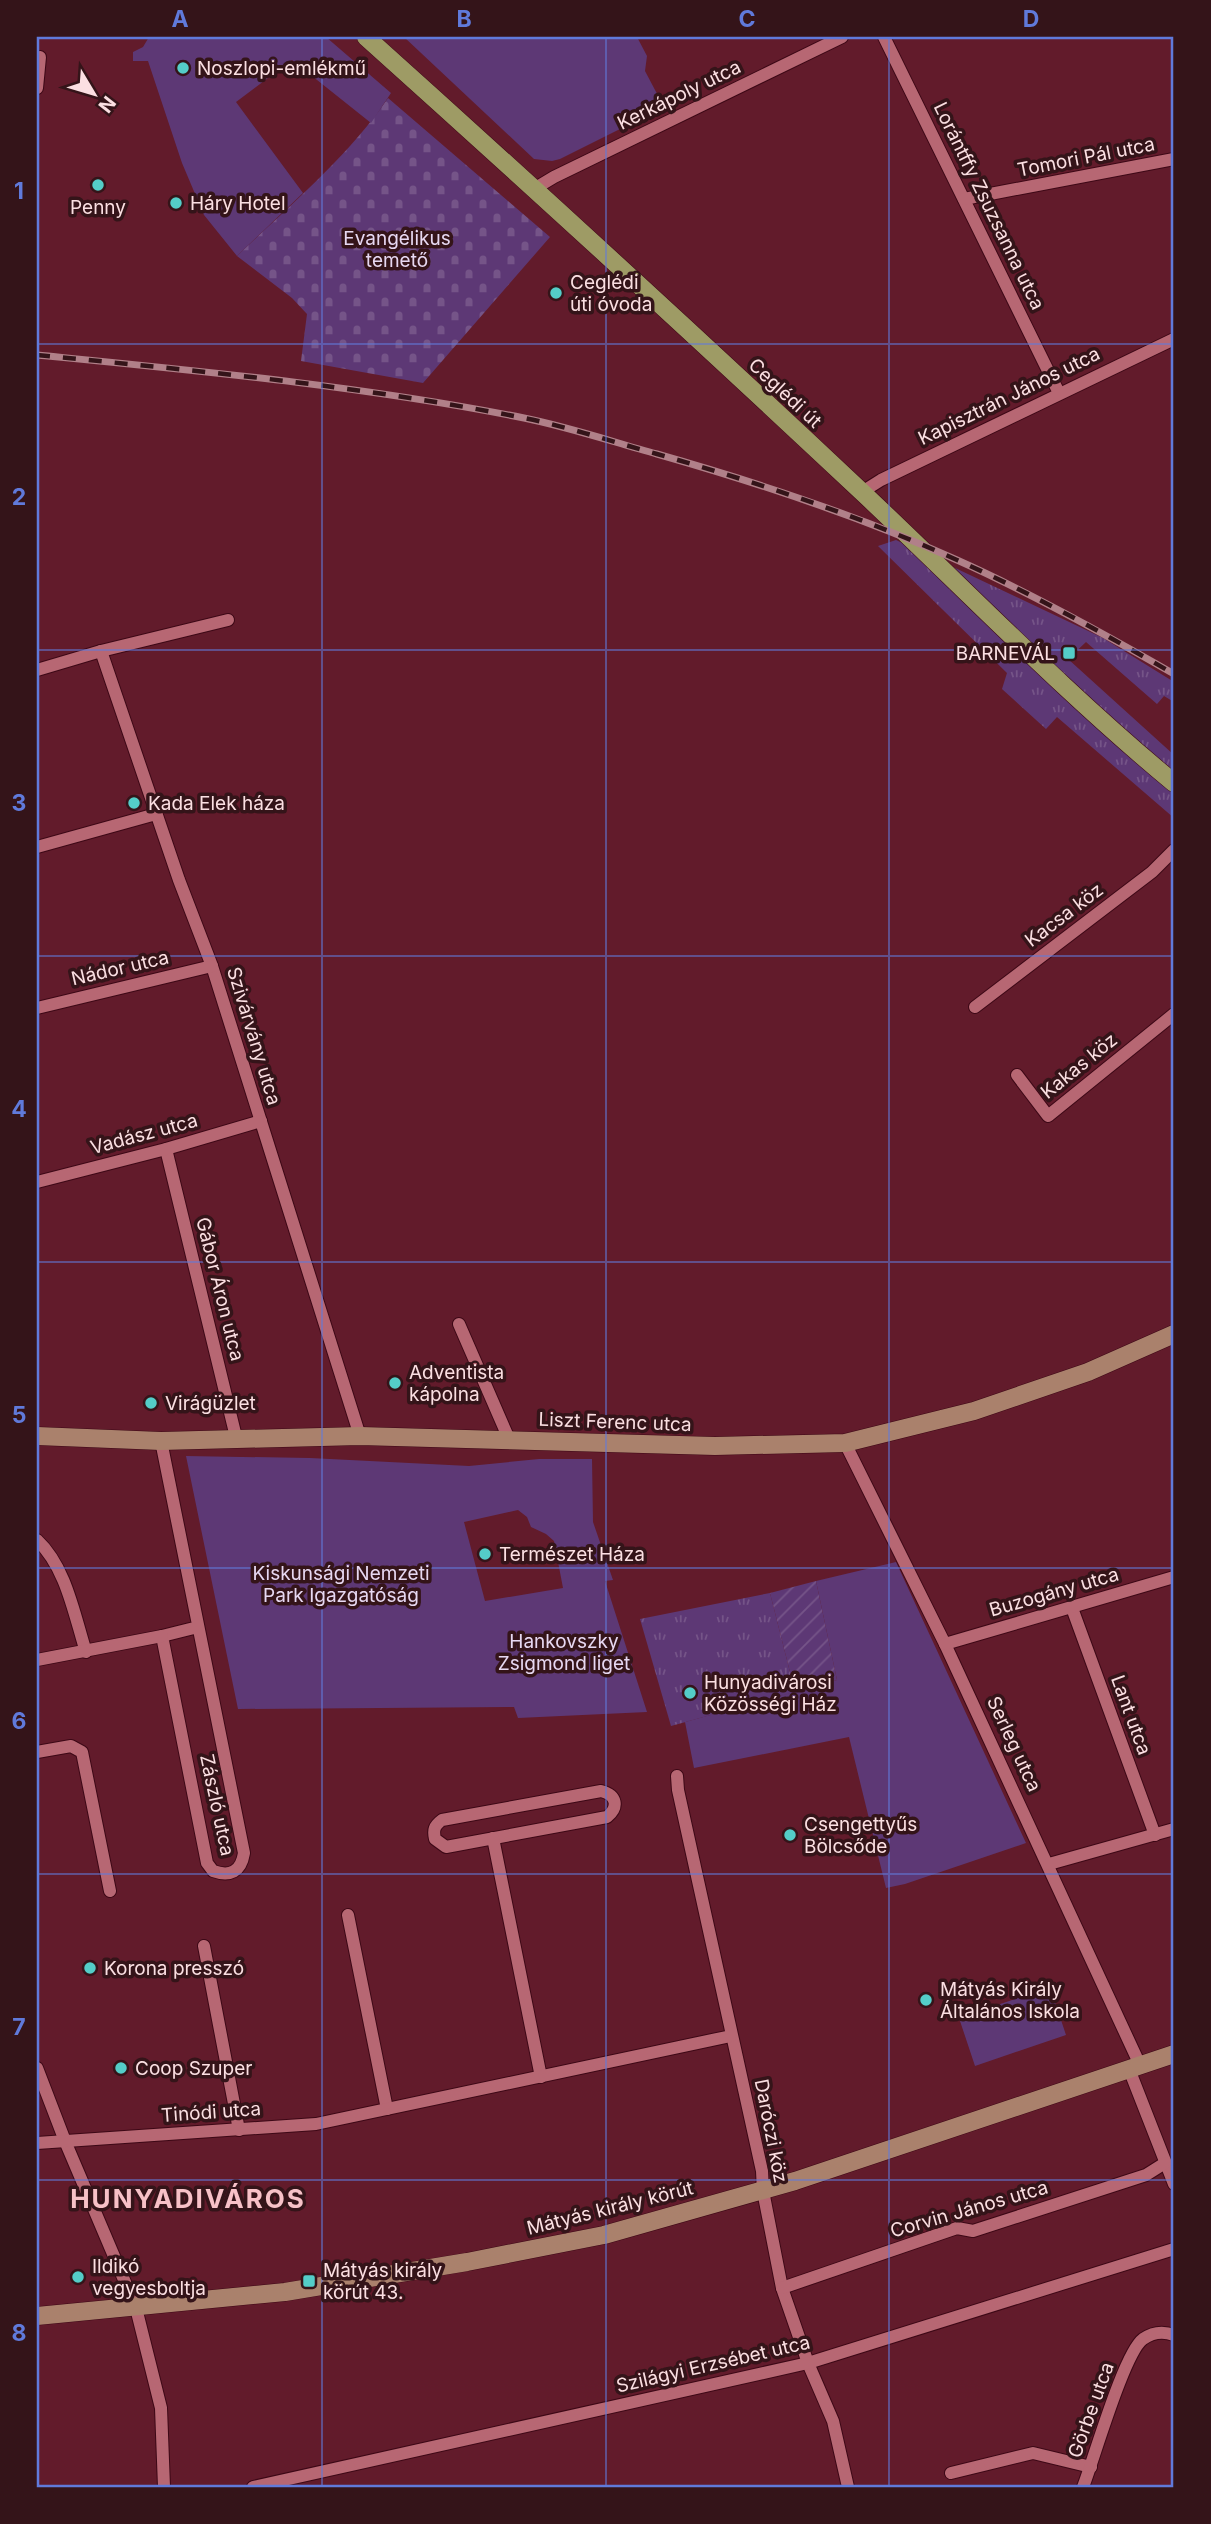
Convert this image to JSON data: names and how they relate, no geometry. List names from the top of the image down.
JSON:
{
  "streets": {
    "main road": ["Ceglédi út"],
    "street": [
      "Kerkápoly utca",
      "Tomori Pál utca",
      "Lorántffy Zsuzsanna utca",
      "Kapisztrán János utca",
      "Kacsa köz",
      "Nádor utca",
      "Szivárvány utca",
      "Kakas köz",
      "Vadász utca",
      "Gábor Áron utca",
      "Liszt Ferenc utca",
      "Buzogány utca",
      "Lant utca",
      "Serleg utca",
      "Zászló utca",
      "Tinódi utca",
      "Daróczi köz",
      "Mátyás király körút",
      "Corvin János utca",
      "Szilágyi Erzsébet utca",
      "Görbe utca"
    ]
  },
  "crossings": [
    ["Kerkápoly utca", "Ceglédi út"],
    ["Tomori Pál utca", "Lorántffy Zsuzsanna utca"],
    ["Lorántffy Zsuzsanna utca", "Kapisztrán János utca"],
    ["Ceglédi út", "Kapisztrán János utca"],
    ["Nádor utca", "Szivárvány utca"],
    ["Szivárvány utca", "Vadász utca"],
    ["Szivárvány utca", "Liszt Ferenc utca"],
    ["Vadász utca", "Gábor Áron utca"],
    ["Gábor Áron utca", "Liszt Ferenc utca"],
    ["Liszt Ferenc utca", "Serleg utca"],
    ["Liszt Ferenc utca", "Zászló utca"],
    ["Buzogány utca", "Lant utca"],
    ["Buzogány utca", "Serleg utca"],
    ["Serleg utca", "Mátyás király körút"],
    ["Serleg utca", "Corvin János utca"],
    ["Tinódi utca", "Daróczi köz"],
    ["Daróczi köz", "Mátyás király körút"],
    ["Daróczi köz", "Corvin János utca"],
    ["Daróczi köz", "Szilágyi Erzsébet utca"]
  ],
  "districts": ["HUNYADIVÁROS"],
  "parks": ["Evangélikus temető", "Kiskunsági Nemzeti Park Igazgatóság", "Hankovszky Zsigmond liget"],
  "places": {
    "other": [
      "Noszlopi-emlékmű",
      "Penny",
      "Háry Hotel",
      "Ceglédi úti óvoda",
      "Kada Elek háza",
      "Adventista kápolna",
      "Virágüzlet",
      "Természet Háza",
      "Hunyadivárosi Közösségi Ház",
      "Csengettyűs Bölcsőde",
      "Korona presszó",
      "Mátyás Király Általános Iskola",
      "Coop Szuper",
      "Ildikó vegyesboltja"
    ],
    "transit": ["BARNEVÁL", "Mátyás király körút 43."]
  },
  "north": "bottom right",
  "grid": {
    "columns": [
      "A",
      "B",
      "C",
      "D"
    ],
    "rows": [
      "1",
      "2",
      "3",
      "4",
      "5",
      "6",
      "7",
      "8"
    ]
  }
}
